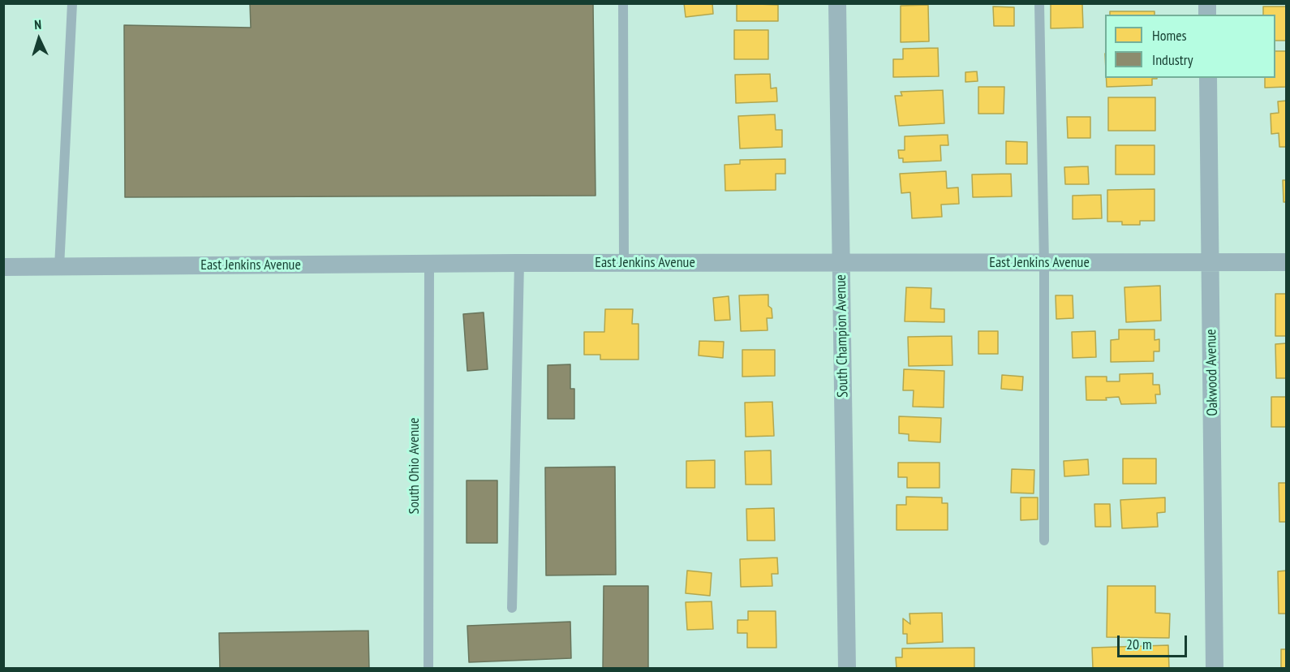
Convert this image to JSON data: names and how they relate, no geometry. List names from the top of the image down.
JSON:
{
  "streets": {
    "street": ["East Jenkins Avenue", "South Champion Avenue", "Oakwood Avenue"],
    "lane": ["South Ohio Avenue"]
  },
  "crossings": [
    ["East Jenkins Avenue", "South Champion Avenue"],
    ["East Jenkins Avenue", "Oakwood Avenue"],
    ["East Jenkins Avenue", "South Ohio Avenue"]
  ],
  "legend": ["Homes", "Industry"],
  "scale_bar": "20 m",
  "north": "top"
}
